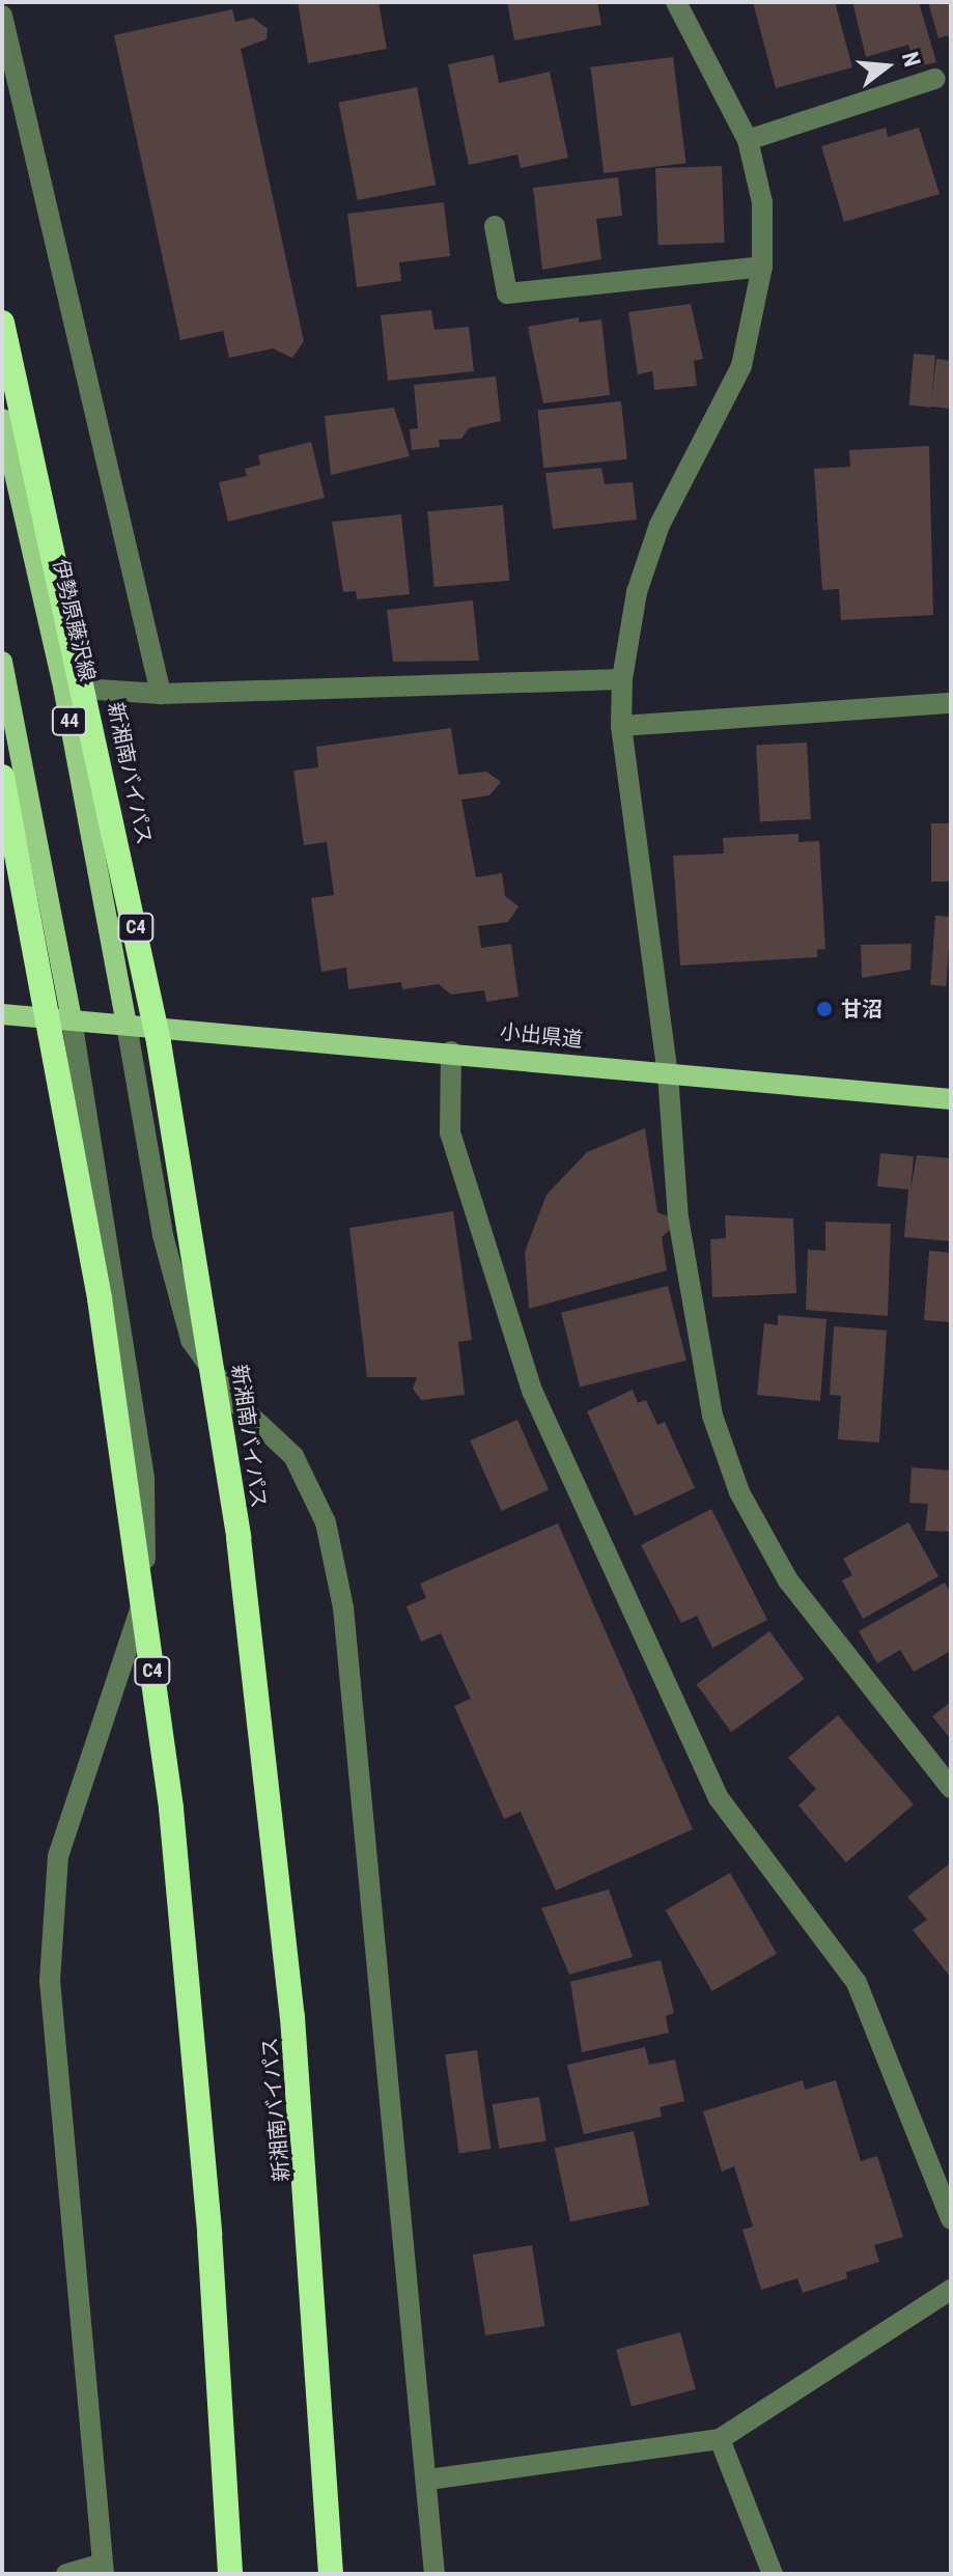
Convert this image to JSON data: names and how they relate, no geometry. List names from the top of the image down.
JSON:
{
  "streets": {
    "highway": ["新湘南バイパス", "C4"],
    "main road": ["伊勢原藤沢線", "44", "小出県道"]
  },
  "crossings": [
    ["伊勢原藤沢線", "小出県道"]
  ],
  "places": ["甘沼"],
  "north": "right"
}
